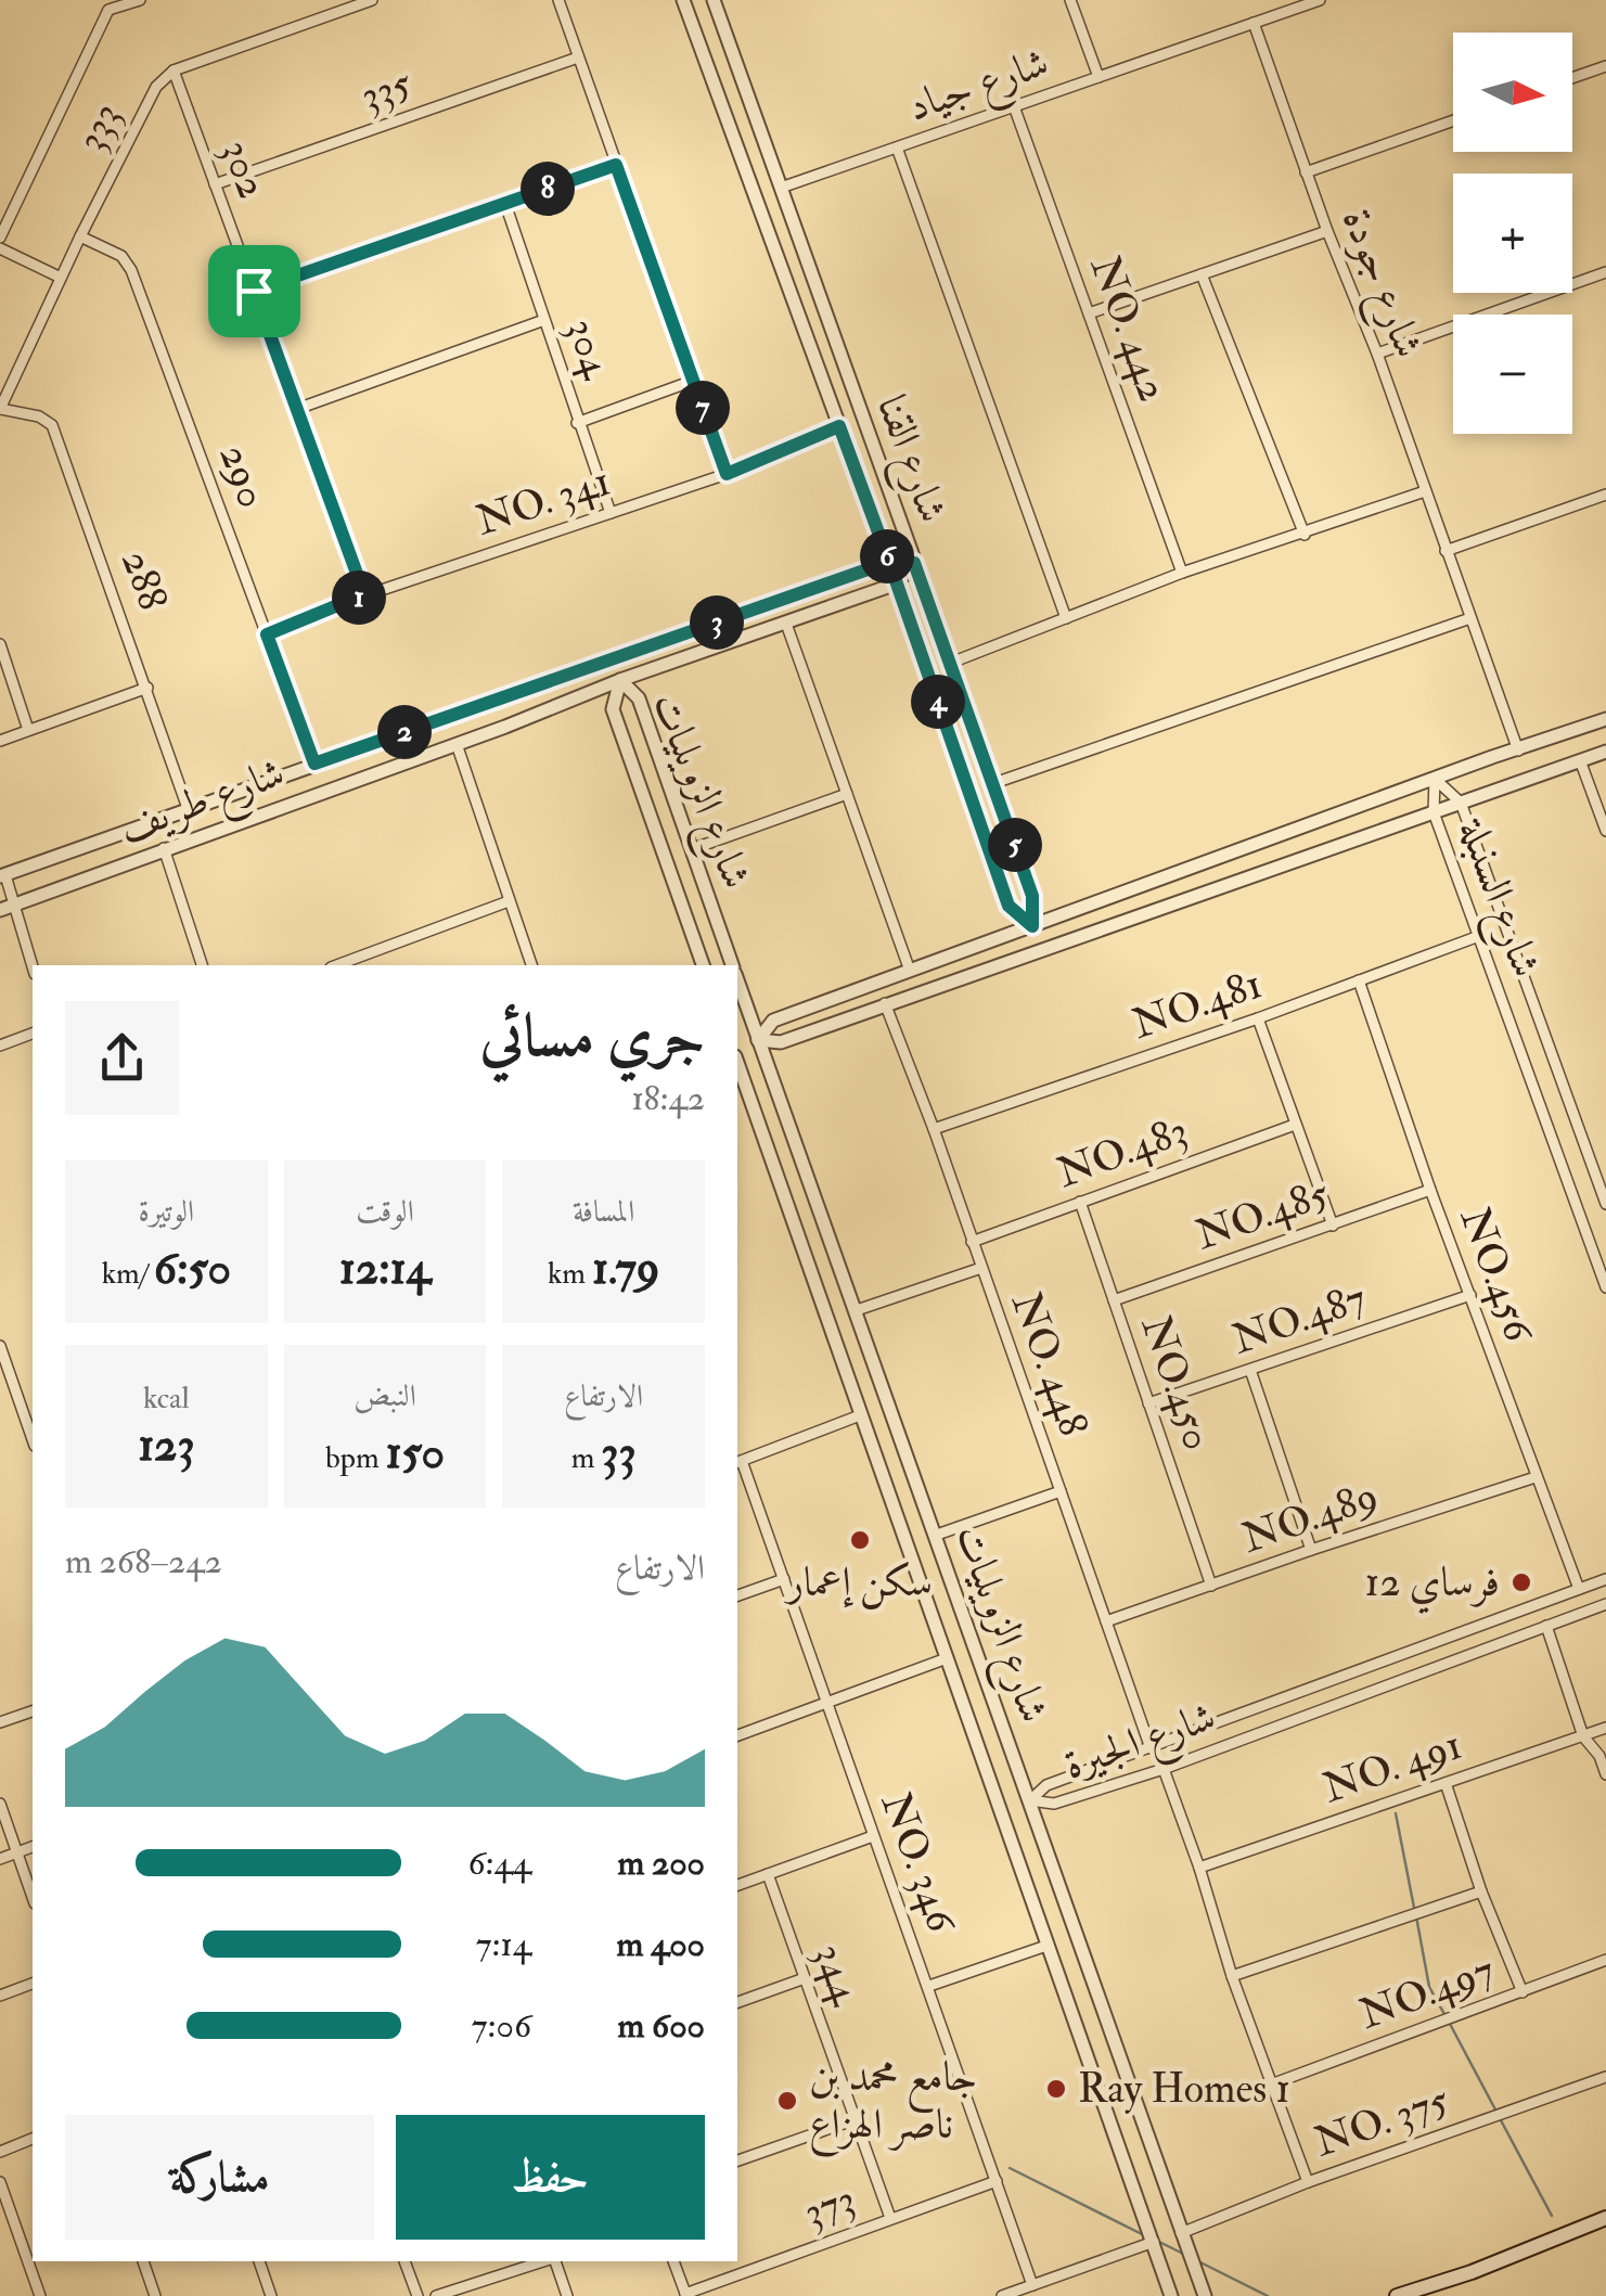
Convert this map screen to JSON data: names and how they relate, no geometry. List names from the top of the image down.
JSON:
{
  "streets": {
    "street": [
      "شارع جياد",
      "335",
      "333",
      "302",
      "شارع جودة",
      "NO. 442",
      "304",
      "شارع القنا",
      "290",
      "NO. 341",
      "288",
      "شارع الزويليات",
      "شارع طريف",
      "شارع السنبلة",
      "NO.481",
      "NO.483",
      "NO.485",
      "NO.456",
      "NO.487",
      "NO. 448",
      "NO.450",
      "NO.489",
      "شارع الجيرة",
      "NO. 491",
      "NO. 346",
      "344",
      "NO.497",
      "NO. 375",
      "373"
    ]
  },
  "crossings": [
    ["شارع جياد", "شارع جودة"],
    ["شارع جياد", "NO. 442"],
    ["شارع جياد", "شارع القنا"],
    ["335", "302"],
    ["333", "302"],
    ["333", "290"],
    ["333", "288"],
    ["302", "NO. 341"],
    ["304", "NO. 341"],
    ["شارع القنا", "NO. 341"],
    ["شارع القنا", "شارع طريف"],
    ["290", "NO. 341"],
    ["290", "شارع طريف"],
    ["288", "شارع طريف"],
    ["شارع الزويليات", "شارع طريف"],
    ["شارع الزويليات", "شارع الجيرة"],
    ["شارع الزويليات", "NO. 375"],
    ["شارع السنبلة", "NO.481"],
    ["NO.481", "NO.456"],
    ["NO.481", "NO. 448"],
    ["NO.483", "NO. 448"],
    ["NO.483", "NO.450"],
    ["NO.485", "NO.456"],
    ["NO.485", "NO.450"],
    ["NO.456", "NO.487"],
    ["NO.456", "NO.489"],
    ["NO.456", "شارع الجيرة"],
    ["NO.487", "NO.450"],
    ["NO. 448", "NO.489"],
    ["NO. 448", "شارع الجيرة"],
    ["NO.450", "NO.489"],
    ["NO. 346", "373"],
    ["344", "373"]
  ],
  "places": [
    "سكن إعمار",
    "فرساي 12",
    "Ray Homes 1",
    "جامع محمد بن ناصر الهزاع"
  ],
  "north": "right",
  "page": {
    "map_buttons": ["+", "−"],
    "pins": [
      "8",
      "7",
      "6",
      "1",
      "3",
      "4",
      "2",
      "5"
    ],
    "heading": ["جري مسائي", "18:42"],
    "stats": [
      ["المسافة", "1.79 km"],
      ["الوقت", "12:14"],
      ["الوتيرة", "6:50 /km"],
      ["الارتفاع", "33 m"],
      ["النبض", "150 bpm"],
      ["kcal", "123"]
    ],
    "chart": ["الارتفاع", "242–268 m"],
    "list": [
      {
        "name": "200 m",
        "note": "6:44"
      },
      {
        "name": "400 m",
        "note": "7:14"
      },
      {
        "name": "600 m",
        "note": "7:06"
      }
    ],
    "buttons": ["حفظ", "مشاركة"]
  }
}
